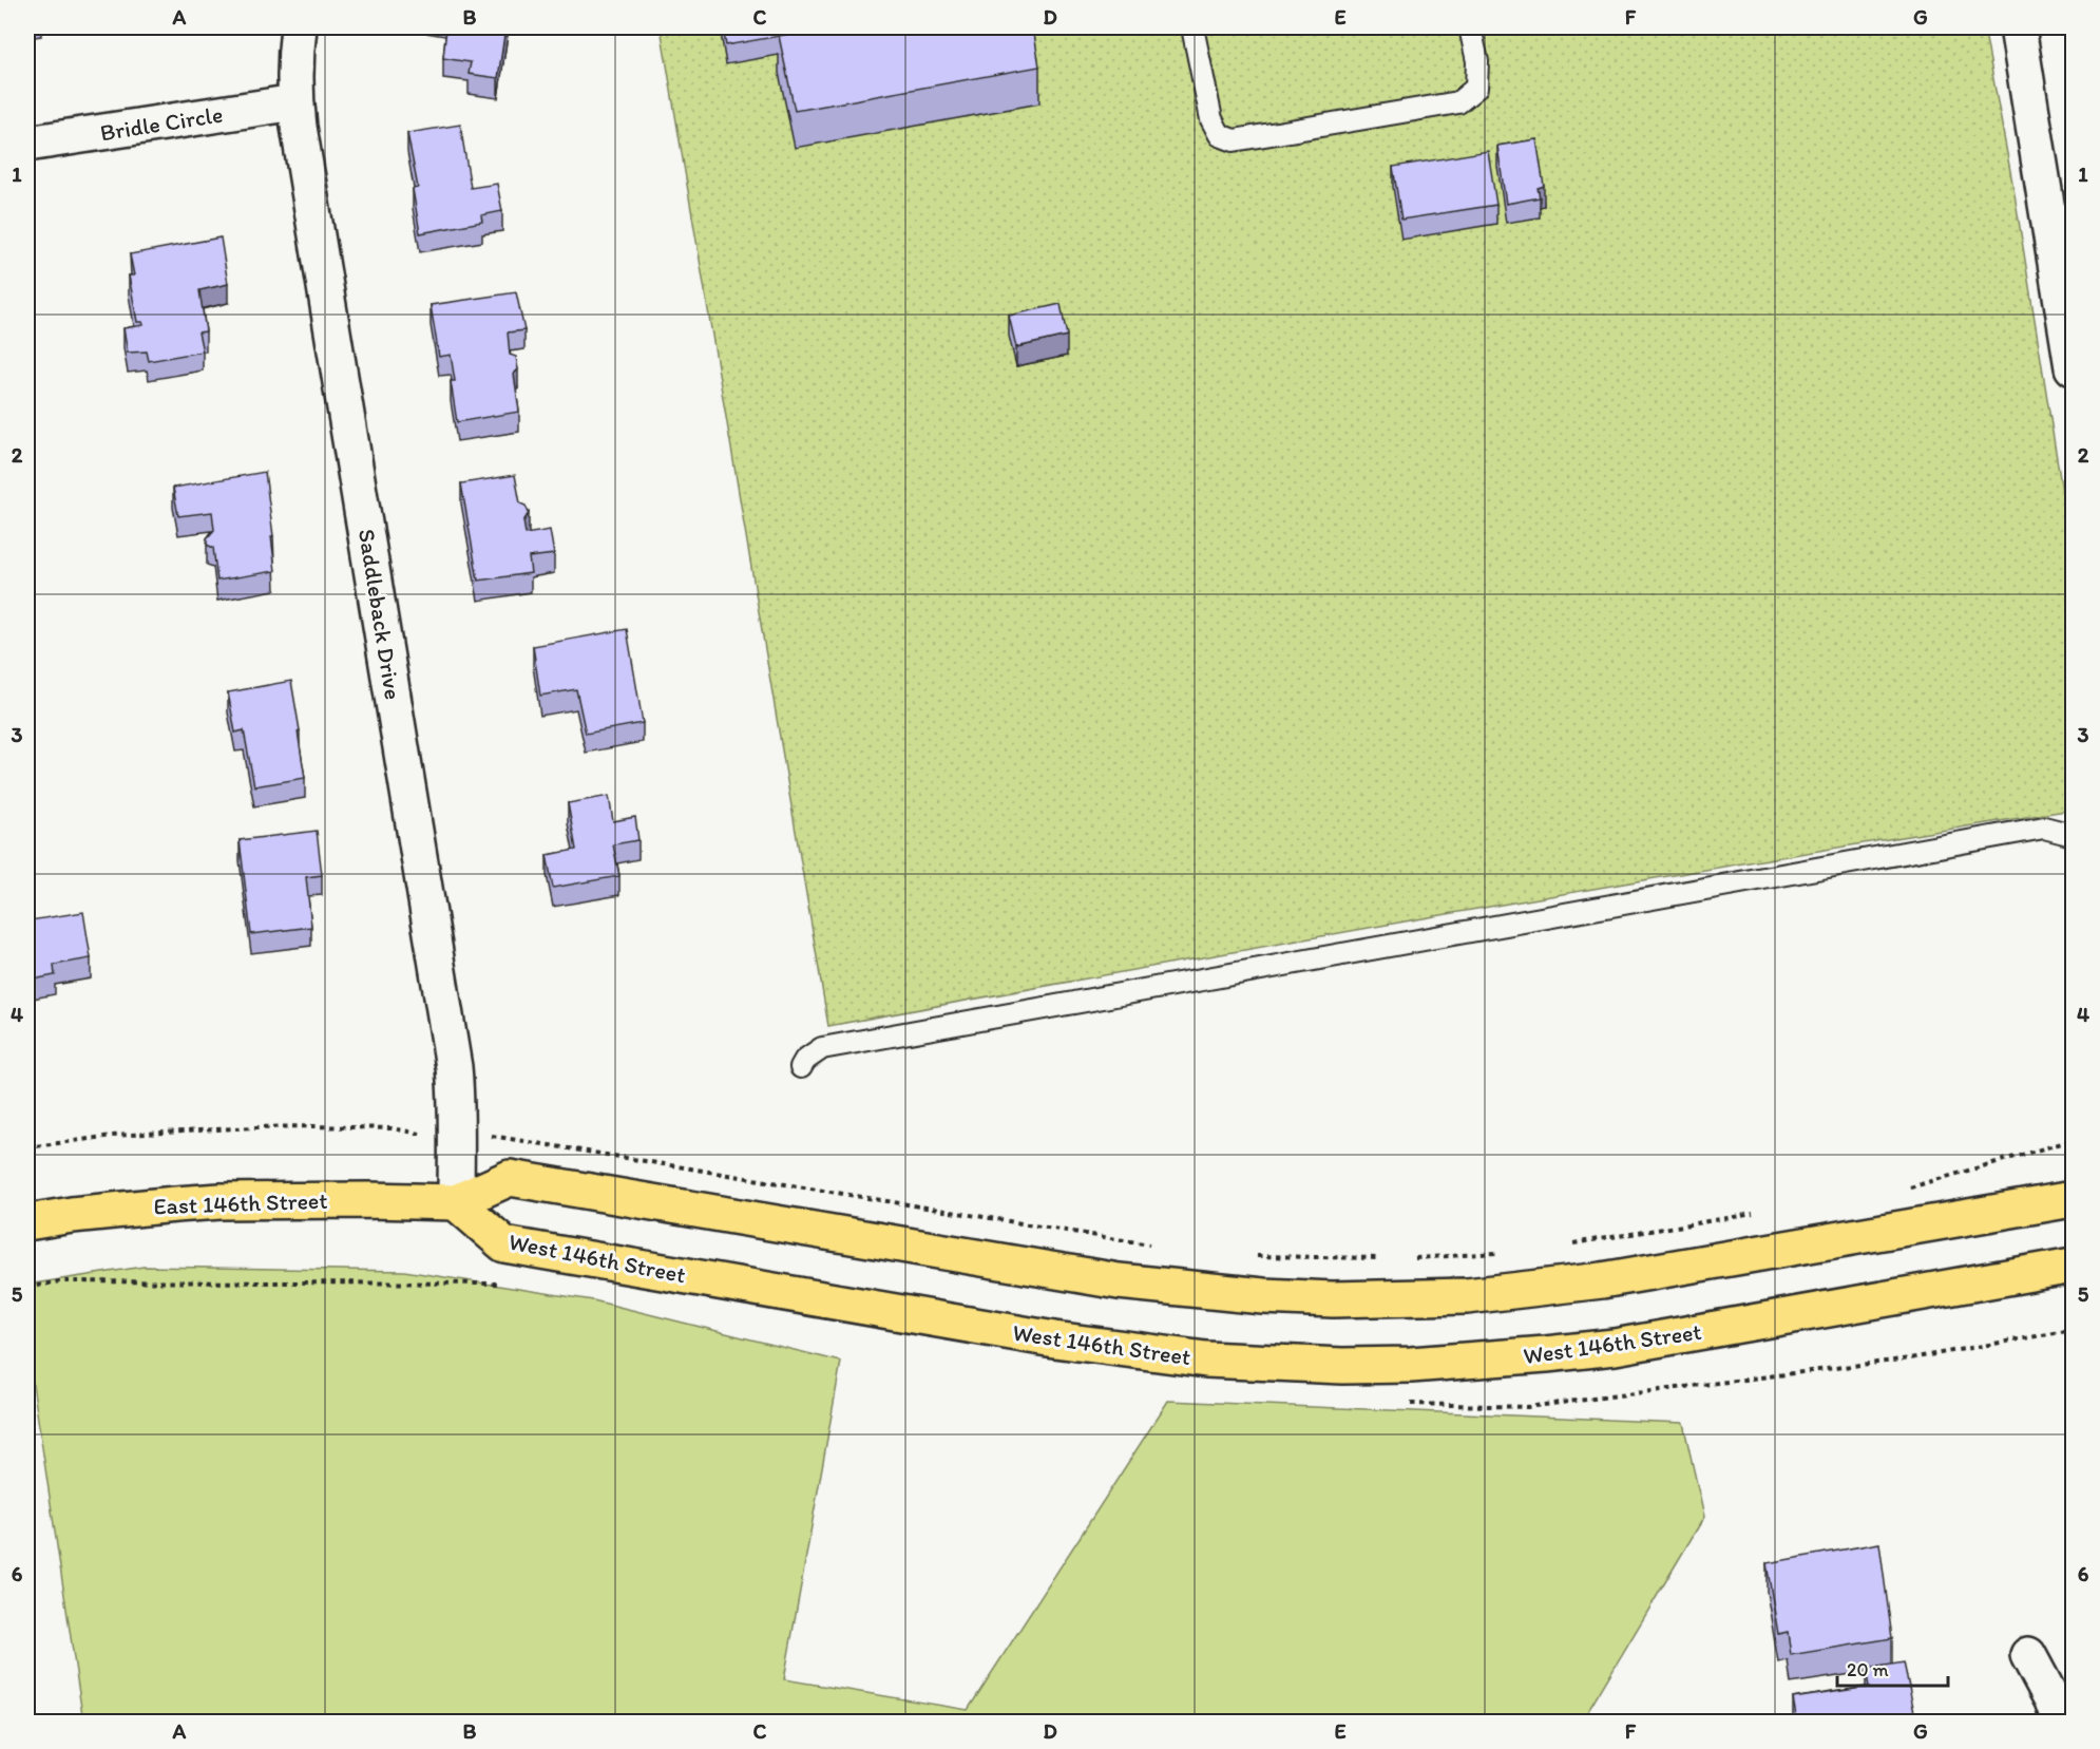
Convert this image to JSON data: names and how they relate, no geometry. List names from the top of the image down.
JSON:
{
  "streets": {
    "main road": ["East 146th Street", "West 146th Street"],
    "street": ["Bridle Circle", "Saddleback Drive"]
  },
  "crossings": [
    ["Bridle Circle", "Saddleback Drive"],
    ["Saddleback Drive", "East 146th Street"],
    ["Saddleback Drive", "West 146th Street"],
    ["East 146th Street", "West 146th Street"]
  ],
  "scale_bar": "20 m",
  "grid": {
    "columns": [
      "A",
      "B",
      "C",
      "D",
      "E",
      "F",
      "G"
    ],
    "rows": [
      "1",
      "2",
      "3",
      "4",
      "5",
      "6"
    ]
  }
}
